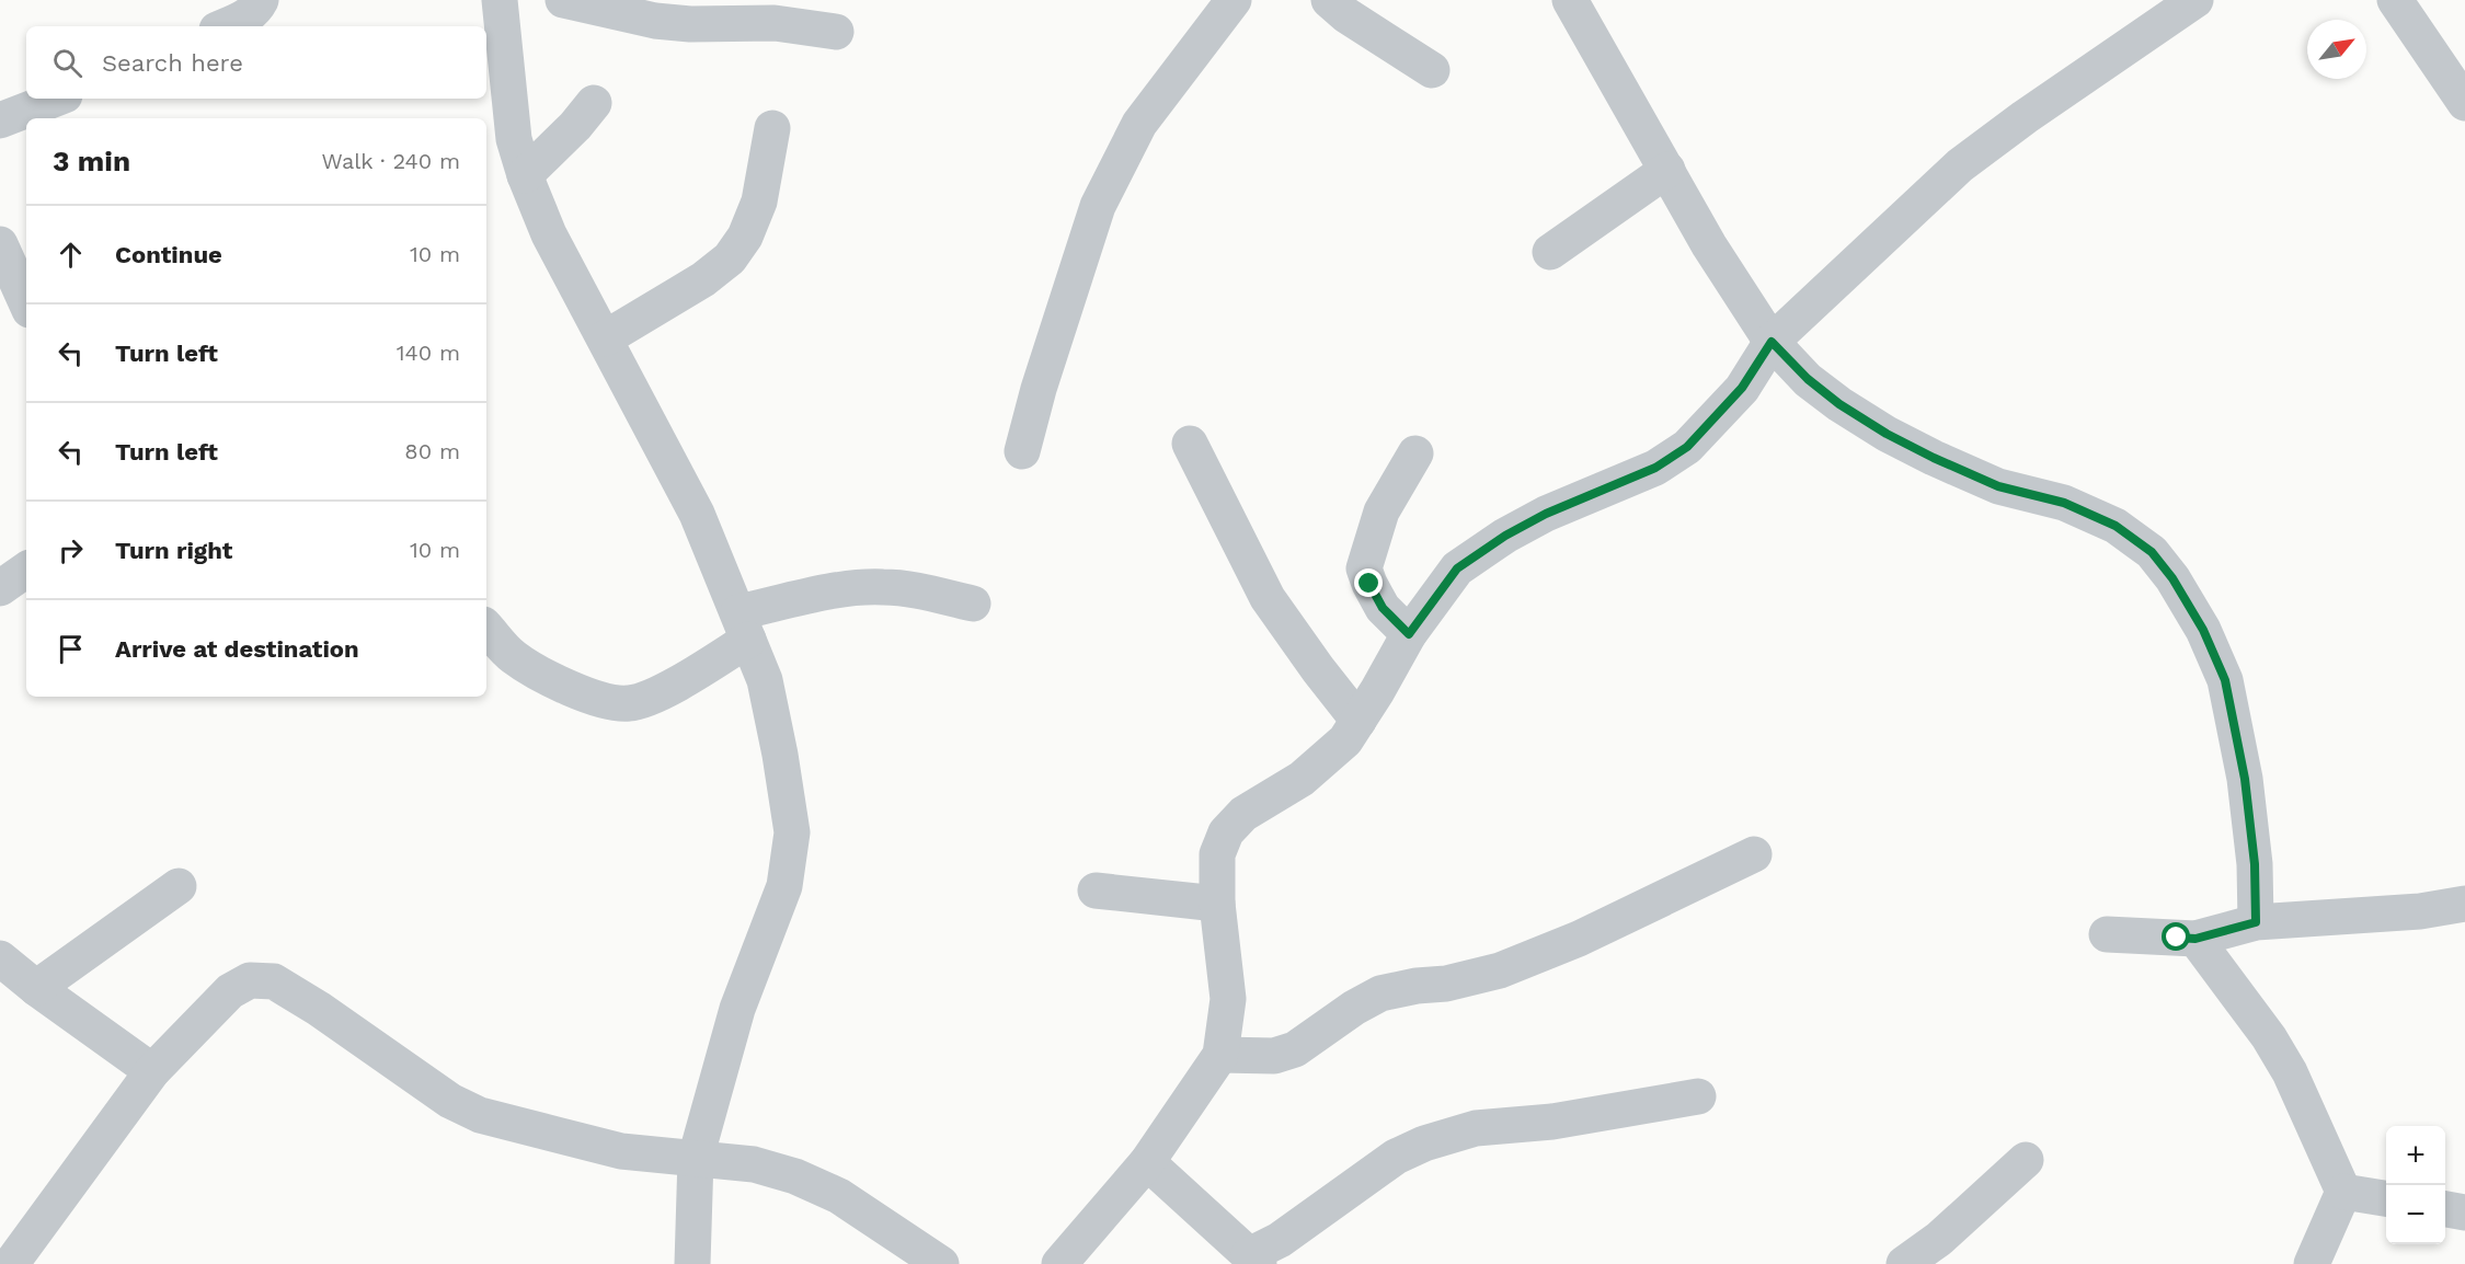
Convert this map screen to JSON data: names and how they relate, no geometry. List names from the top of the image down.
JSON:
{
  "north": "top right",
  "page": {
    "search": "Search here",
    "heading": ["3 min", "Walk · 240 m"],
    "list": [
      ["Continue", "10 m"],
      ["Turn left", "140 m"],
      ["Turn left", "80 m"],
      ["Turn right", "10 m"],
      "Arrive at destination"
    ],
    "map_buttons": ["+", "−"]
  }
}
